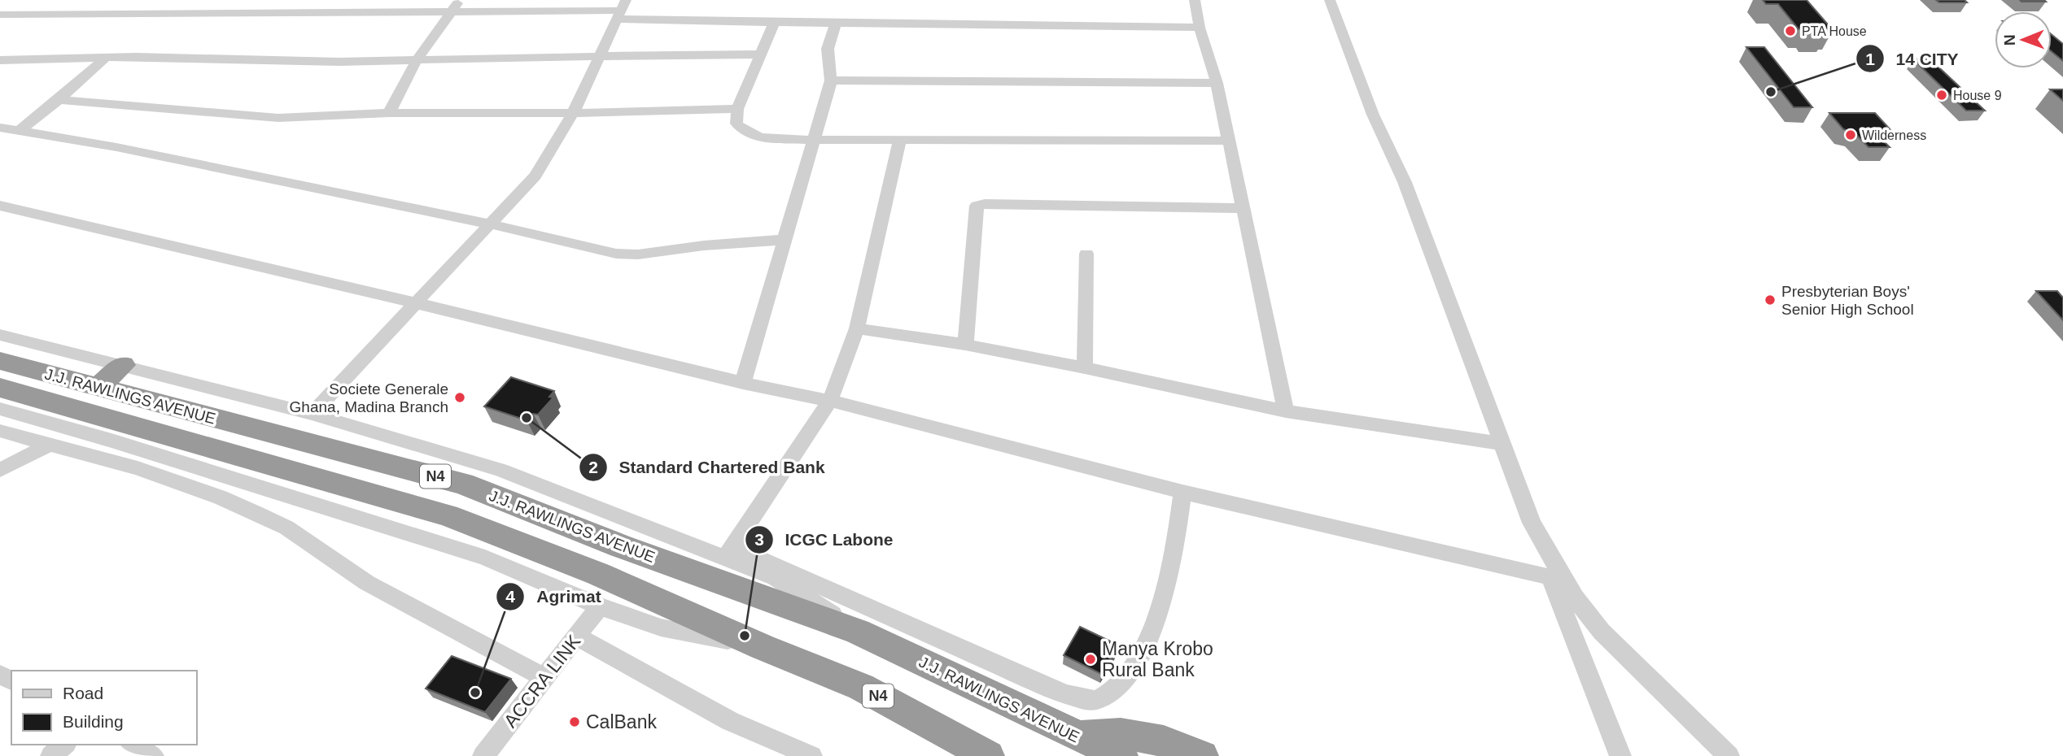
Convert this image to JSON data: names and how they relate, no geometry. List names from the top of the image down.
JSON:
{
  "streets": {
    "highway": ["J.J. RAWLINGS AVENUE", "N4"],
    "street": ["ACCRA LINK"]
  },
  "places": [
    "PTA House",
    "14 CITY",
    "House 9",
    "Wilderness",
    "Presbyterian Boys' Senior High School",
    "Societe Generale Ghana, Madina Branch",
    "Standard Chartered Bank",
    "ICGC Labone",
    "Manya Krobo Rural Bank",
    "Agrimat",
    "CalBank"
  ],
  "legend": ["Road", "Building"],
  "north": "left"
}
